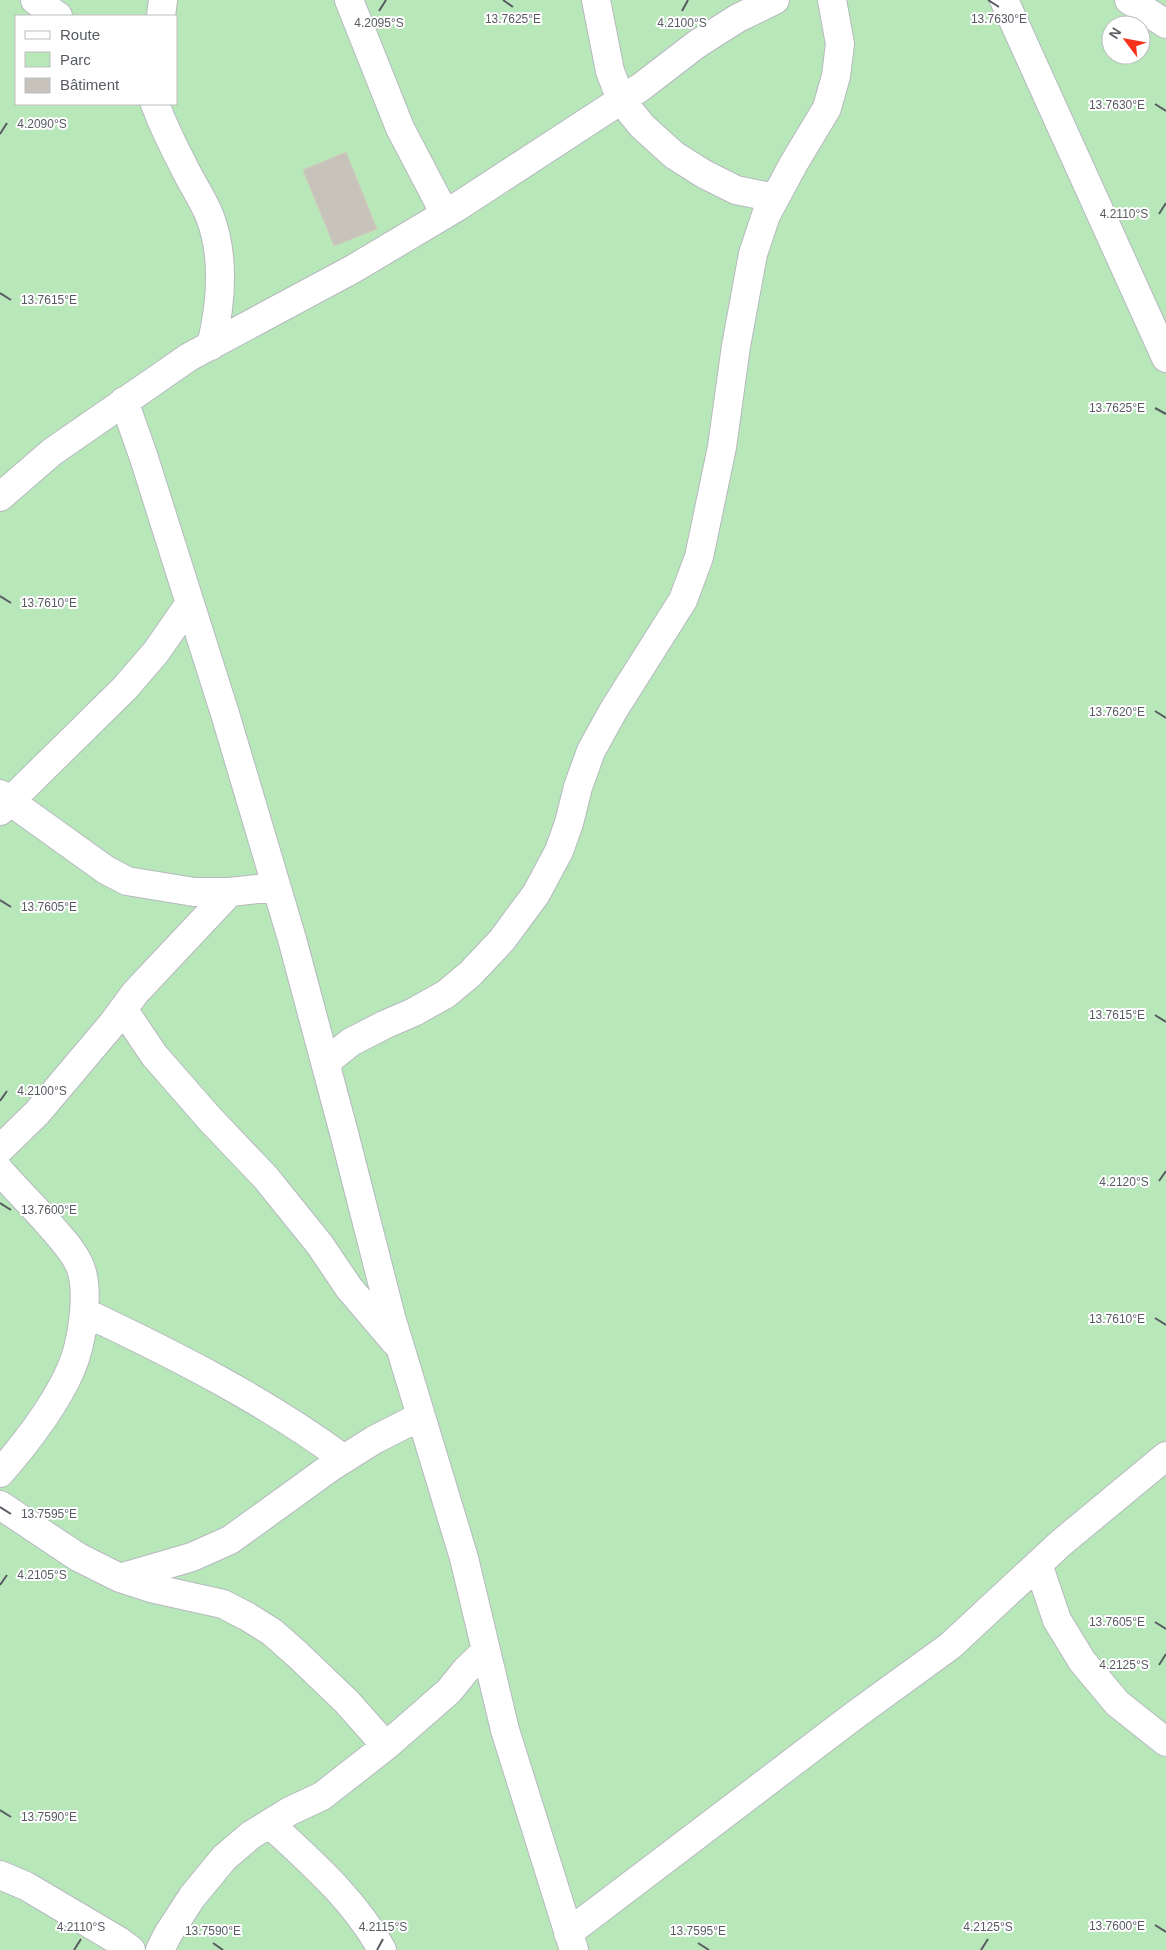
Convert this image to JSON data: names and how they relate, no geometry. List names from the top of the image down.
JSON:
{
  "legend": ["Route", "Parc", "Bâtiment"],
  "north": "top left",
  "coordinates": [
    "13.7625°E",
    "13.7630°E",
    "4.2095°S",
    "4.2100°S",
    "4.2090°S",
    "4.2110°S",
    "13.7615°E",
    "13.7610°E",
    "13.7620°E",
    "13.7605°E",
    "4.2120°S",
    "13.7600°E",
    "13.7595°E",
    "4.2105°S",
    "4.2125°S",
    "13.7590°E",
    "4.2115°S"
  ]
}
